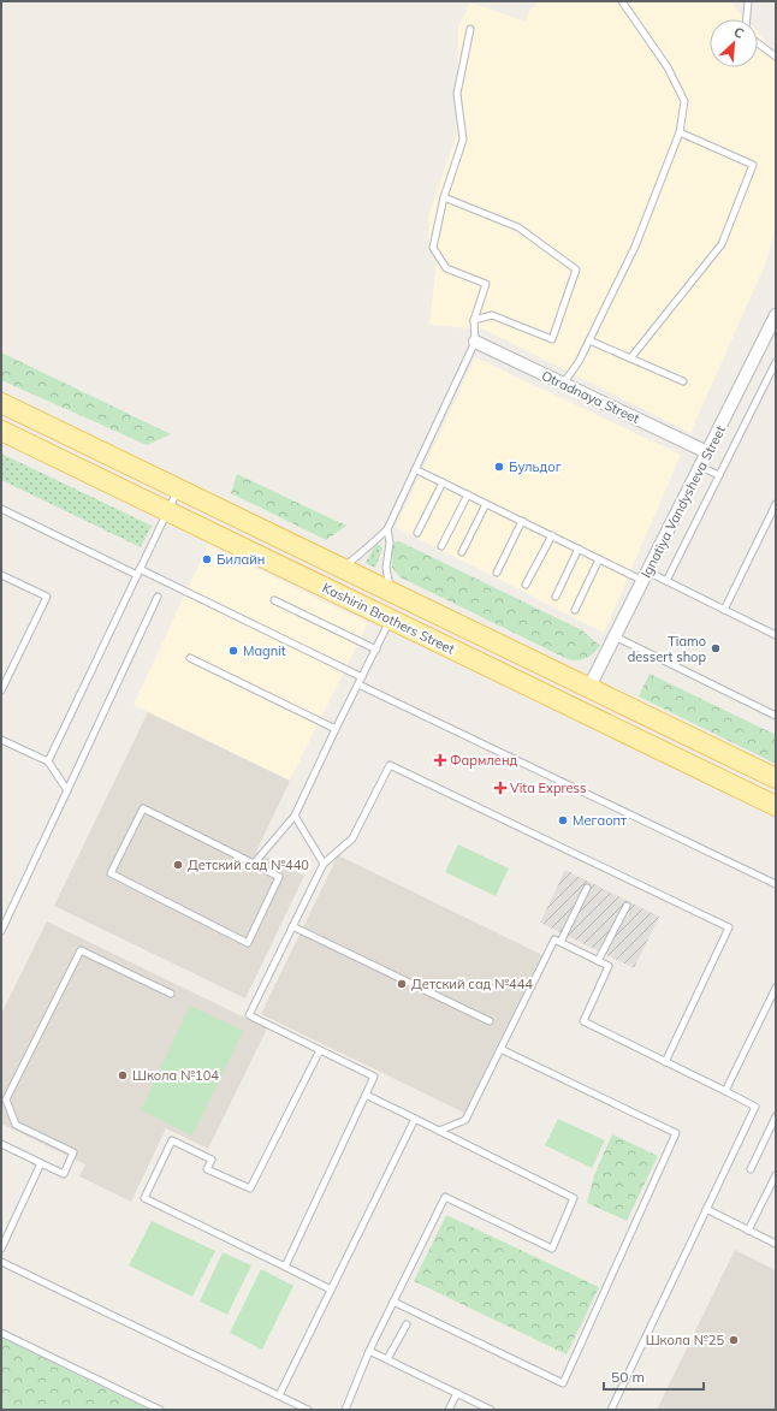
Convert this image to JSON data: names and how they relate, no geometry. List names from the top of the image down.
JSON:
{
  "streets": {
    "main road": ["Kashirin Brothers Street"],
    "street": ["Otradnaya Street", "Ignatiya Vandysheva Street"]
  },
  "crossings": [
    ["Otradnaya Street", "Ignatiya Vandysheva Street"],
    ["Ignatiya Vandysheva Street", "Kashirin Brothers Street"]
  ],
  "places": {
    "other": [
      "Бульдог",
      "Билайн",
      "Tiamo dessert shop",
      "Magnit",
      "Мегаопт",
      "Детский сад №440",
      "Детский сад №444",
      "Школа №104",
      "Школа №25"
    ],
    "health": ["Фармленд", "Vita Express"]
  },
  "scale_bar": "50 m",
  "north": "top right"
}
